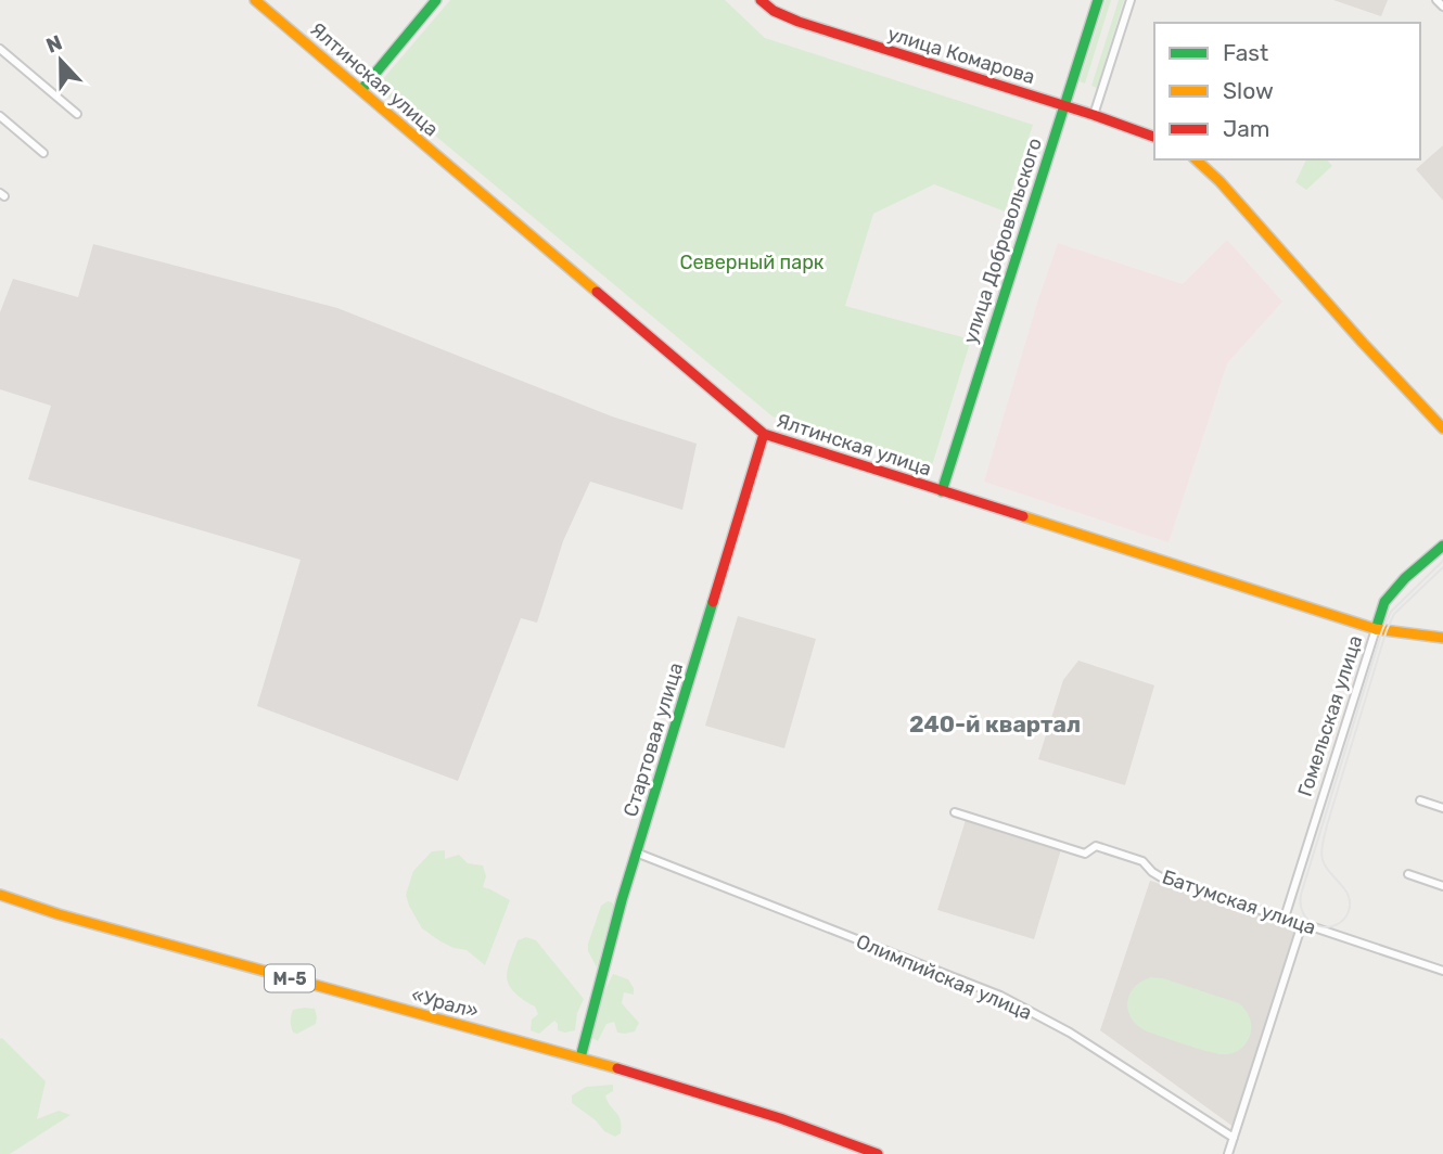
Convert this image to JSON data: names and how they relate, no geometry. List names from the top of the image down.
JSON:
{
  "streets": {
    "main road": [
      "улица Комарова",
      "Ялтинская улица",
      "улица Добровольского",
      "Гомельская улица",
      "Стартовая улица",
      "М-5",
      "«Урал»"
    ],
    "street": ["Батумская улица", "Олимпийская улица"]
  },
  "crossings": [
    ["улица Комарова", "улица Добровольского"],
    ["Ялтинская улица", "улица Добровольского"],
    ["Ялтинская улица", "Гомельская улица"],
    ["Ялтинская улица", "Стартовая улица"],
    ["Гомельская улица", "Батумская улица"],
    ["Стартовая улица", "Олимпийская улица"],
    ["Стартовая улица", "«Урал»"]
  ],
  "districts": ["240-й квартал"],
  "parks": ["Северный парк"],
  "legend": ["Fast", "Slow", "Jam"],
  "north": "top"
}
